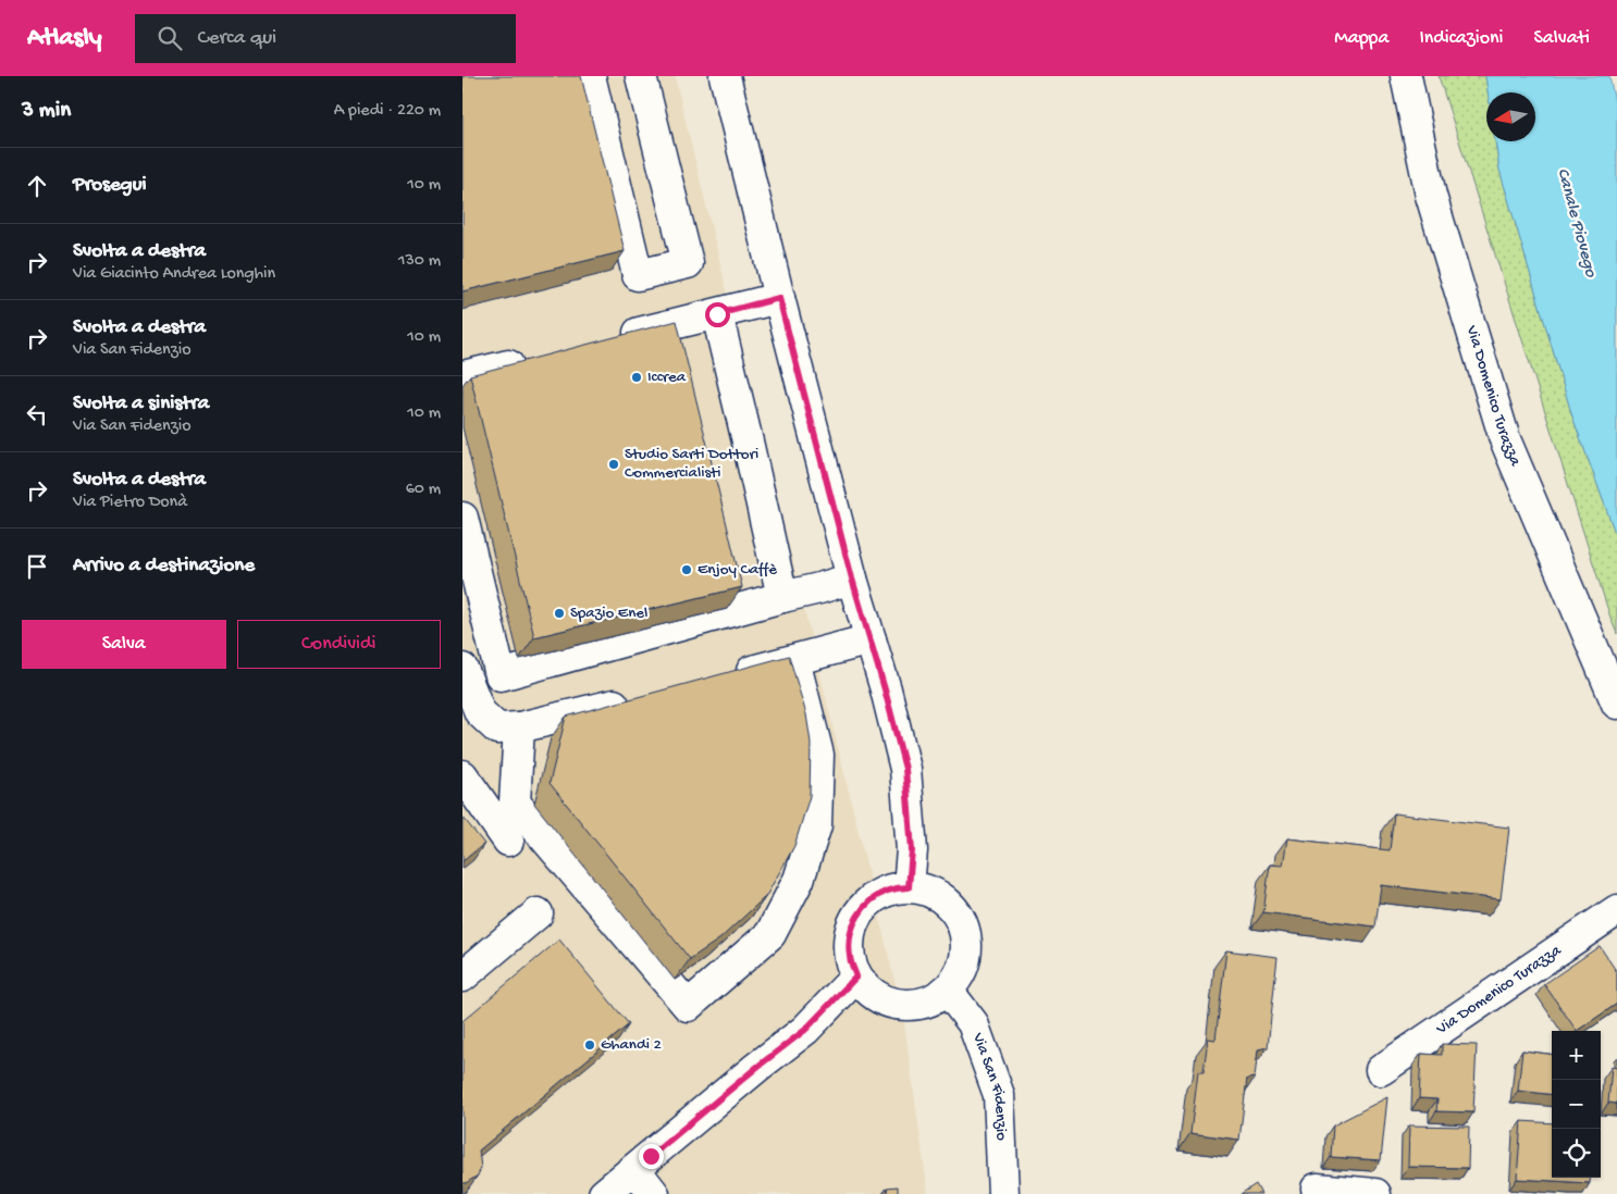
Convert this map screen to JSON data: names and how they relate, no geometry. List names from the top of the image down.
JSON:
{
  "streets": {
    "street": ["Via Domenico Turazza", "Via San Fidenzio"]
  },
  "water": ["Canale Piovego"],
  "places": [
    "Iccrea",
    "Studio Sarti Dottori Commercialisti",
    "Enjoy Caffè",
    "Spazio Enel",
    "Ghandi 2"
  ],
  "north": "left",
  "page": {
    "header": "Atlasly",
    "search": "Cerca qui",
    "nav": ["Mappa", "Indicazioni", "Salvati"],
    "heading": ["3 min", "A piedi · 220 m"],
    "list": [
      ["Prosegui", "10 m"],
      ["Svolta a destra", "Via Giacinto Andrea Longhin", "130 m"],
      ["Svolta a destra", "Via San Fidenzio", "10 m"],
      ["Svolta a sinistra", "Via San Fidenzio", "10 m"],
      ["Svolta a destra", "Via Pietro Donà", "60 m"],
      "Arrivo a destinazione"
    ],
    "buttons": ["Salva", "Condividi"],
    "map_buttons": ["+", "−"]
  }
}
